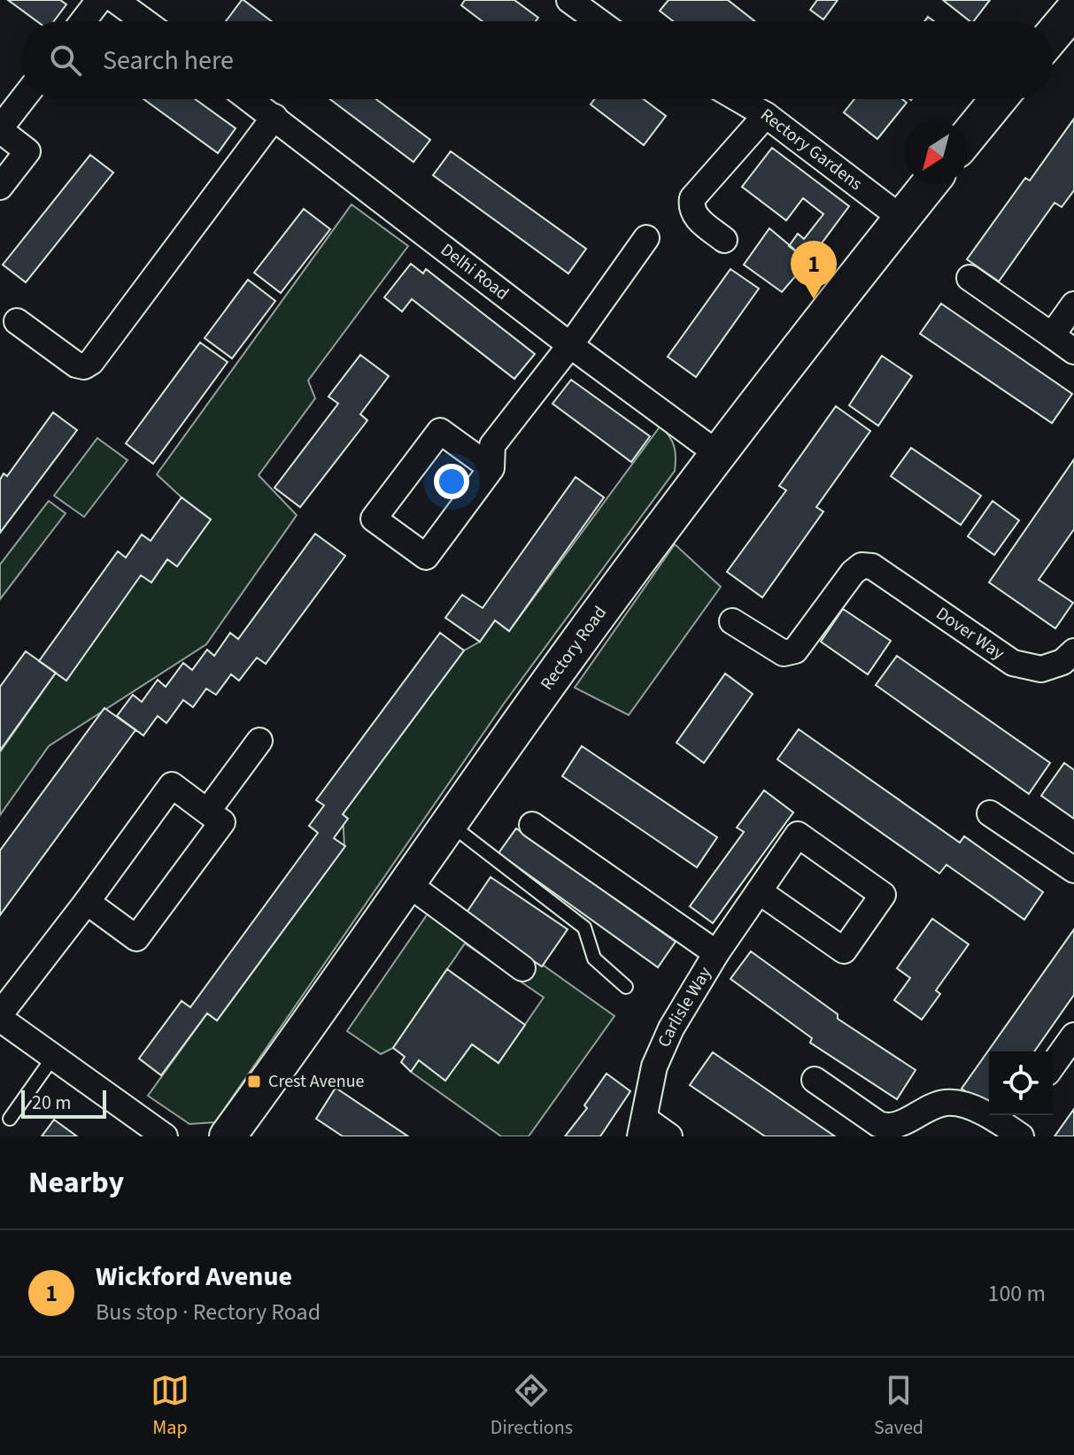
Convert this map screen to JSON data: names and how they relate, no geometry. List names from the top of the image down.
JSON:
{
  "streets": {
    "street": [
      "Rectory Gardens",
      "Delhi Road",
      "Dover Way",
      "Rectory Road",
      "Carlisle Way"
    ]
  },
  "crossings": [
    ["Rectory Gardens", "Rectory Road"],
    ["Delhi Road", "Rectory Road"]
  ],
  "places": {
    "transit": ["Crest Avenue"]
  },
  "scale_bar": "20 m",
  "north": "bottom left",
  "page": {
    "search": "Search here",
    "pins": "1",
    "scale": "20 m",
    "heading": "Nearby",
    "list": [
      {
        "mark": "1",
        "name": "Wickford Avenue",
        "note": "Bus stop · Rectory Road",
        "value": "100 m"
      }
    ],
    "nav": ["Map", "Directions", "Saved"]
  }
}
